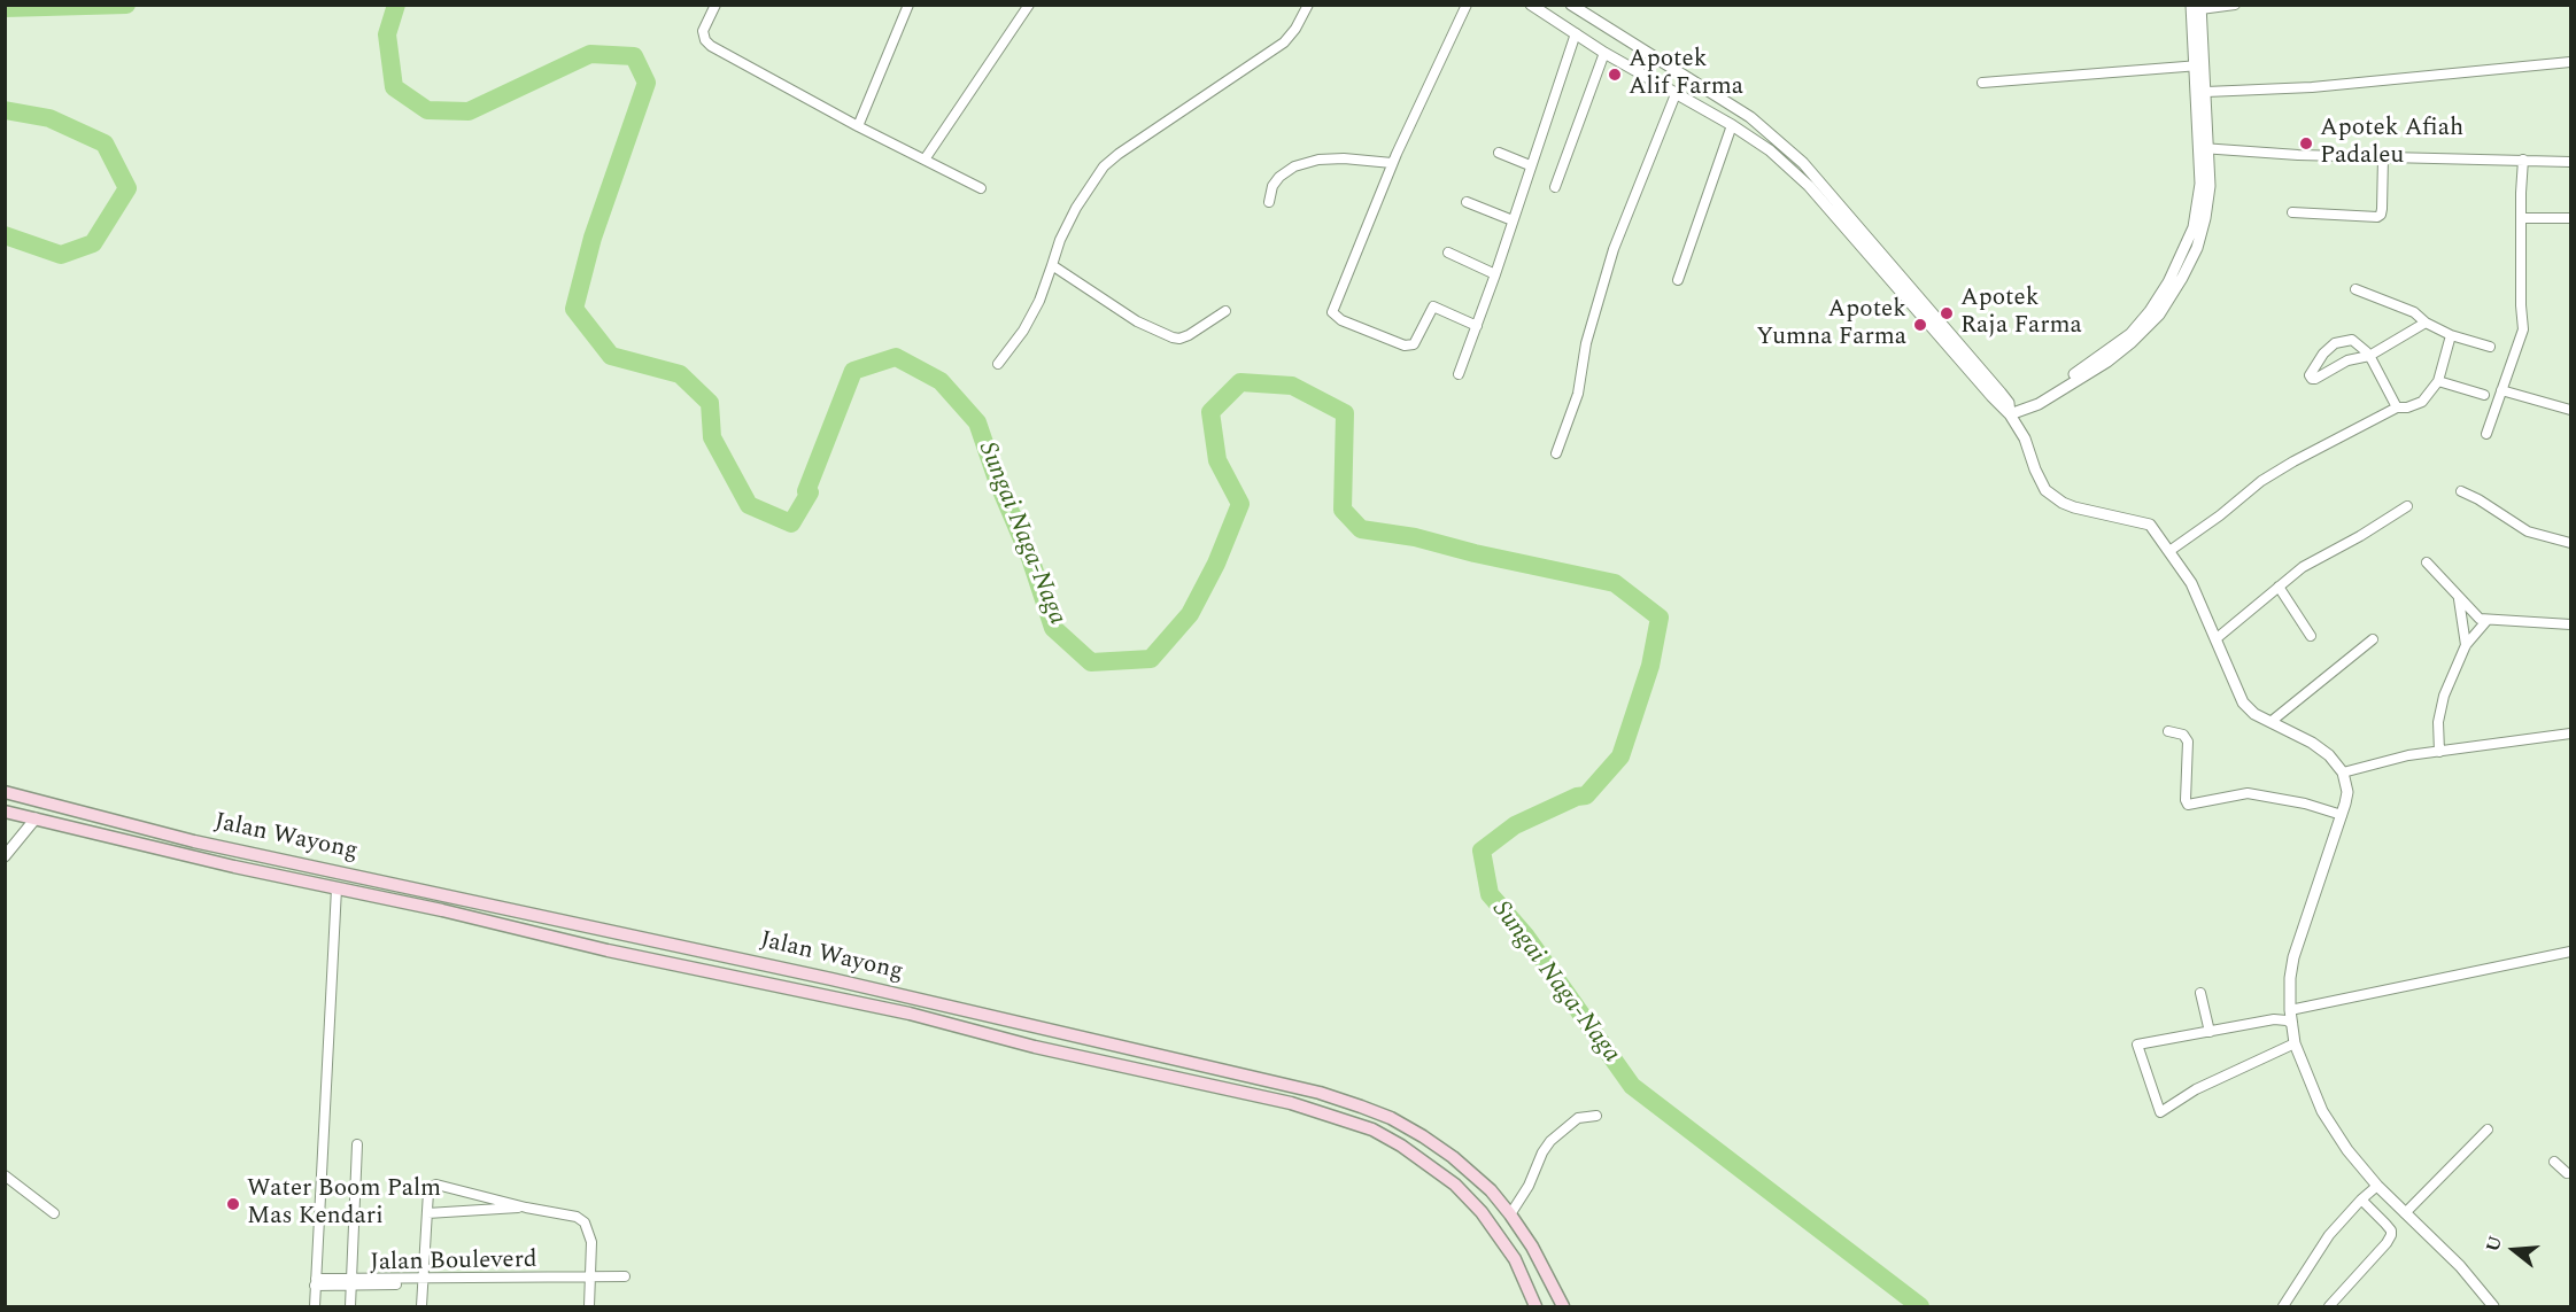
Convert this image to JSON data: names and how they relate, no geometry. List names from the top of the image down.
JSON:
{
  "streets": {
    "main road": ["Jalan Wayong"],
    "street": ["Jalan Bouleverd"]
  },
  "water": ["Sungai Naga-Naga"],
  "places": [
    "Apotek Alif Farma",
    "Apotek Afiah Padaleu",
    "Apotek Raja Farma",
    "Apotek Yumna Farma",
    "Water Boom Palm Mas Kendari"
  ],
  "north": "left"
}
